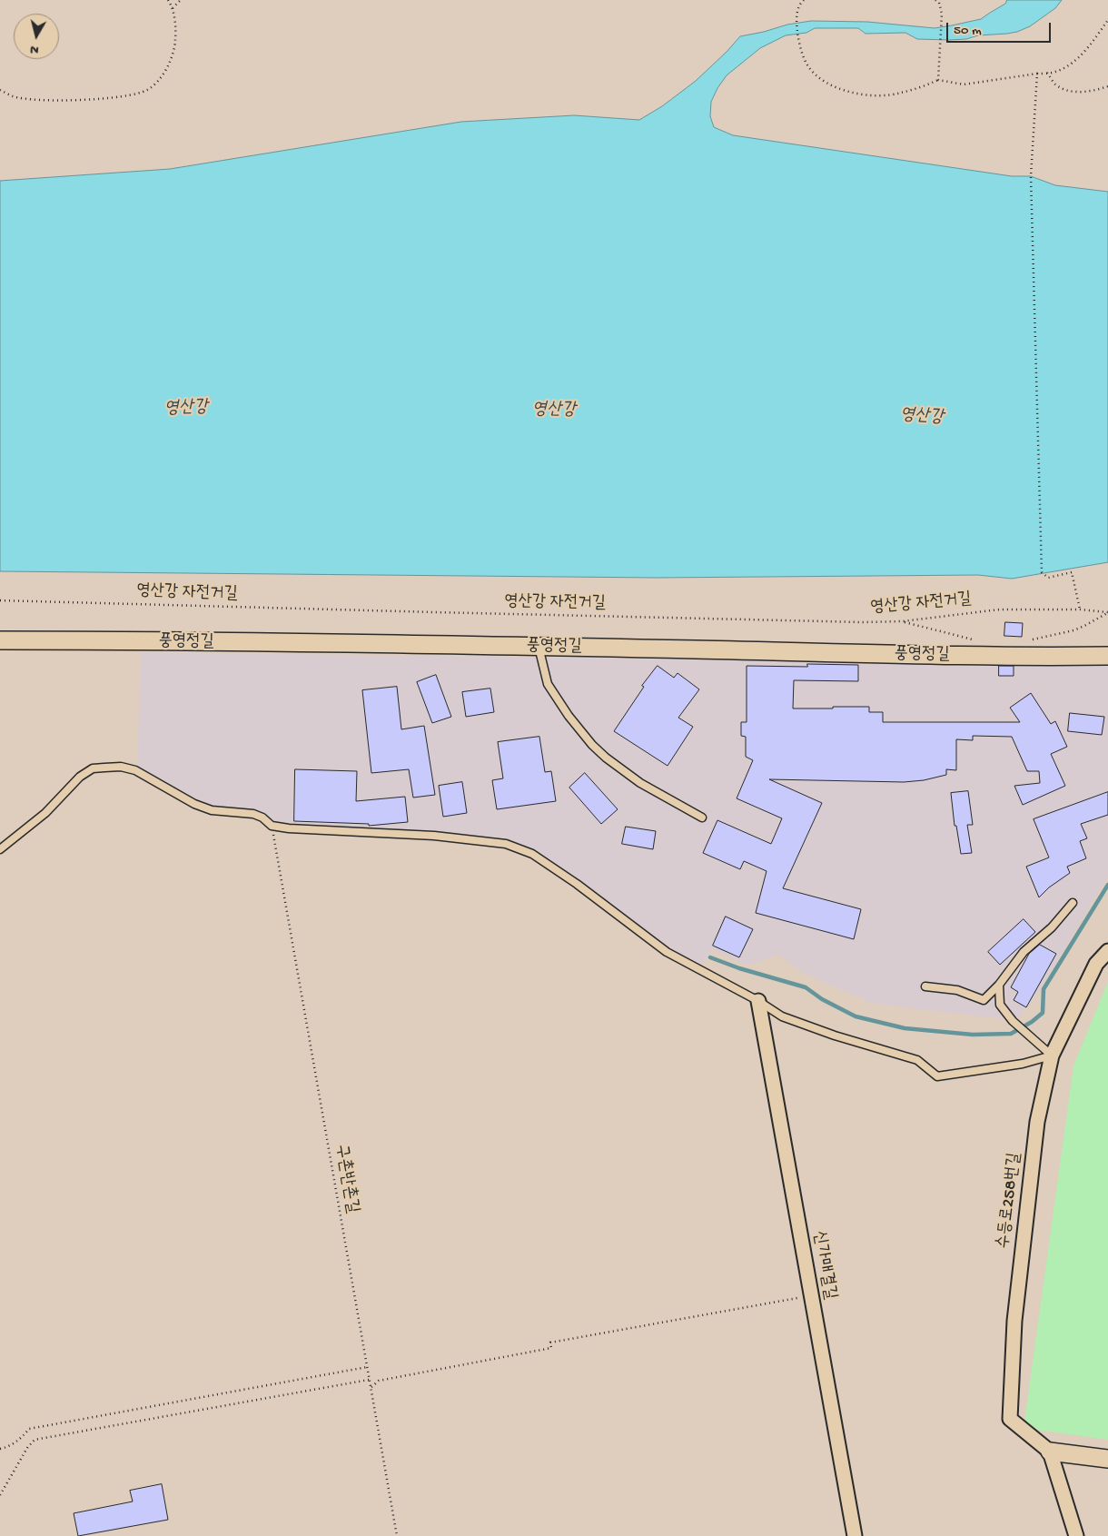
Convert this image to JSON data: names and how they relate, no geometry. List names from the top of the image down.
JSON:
{
  "streets": {
    "street": ["풍영정길", "수등로258번길", "신가매결길"],
    "path": ["영산강 자전거길", "구촌반촌길"]
  },
  "water": ["영산강"],
  "scale_bar": "50 m",
  "north": "bottom"
}
